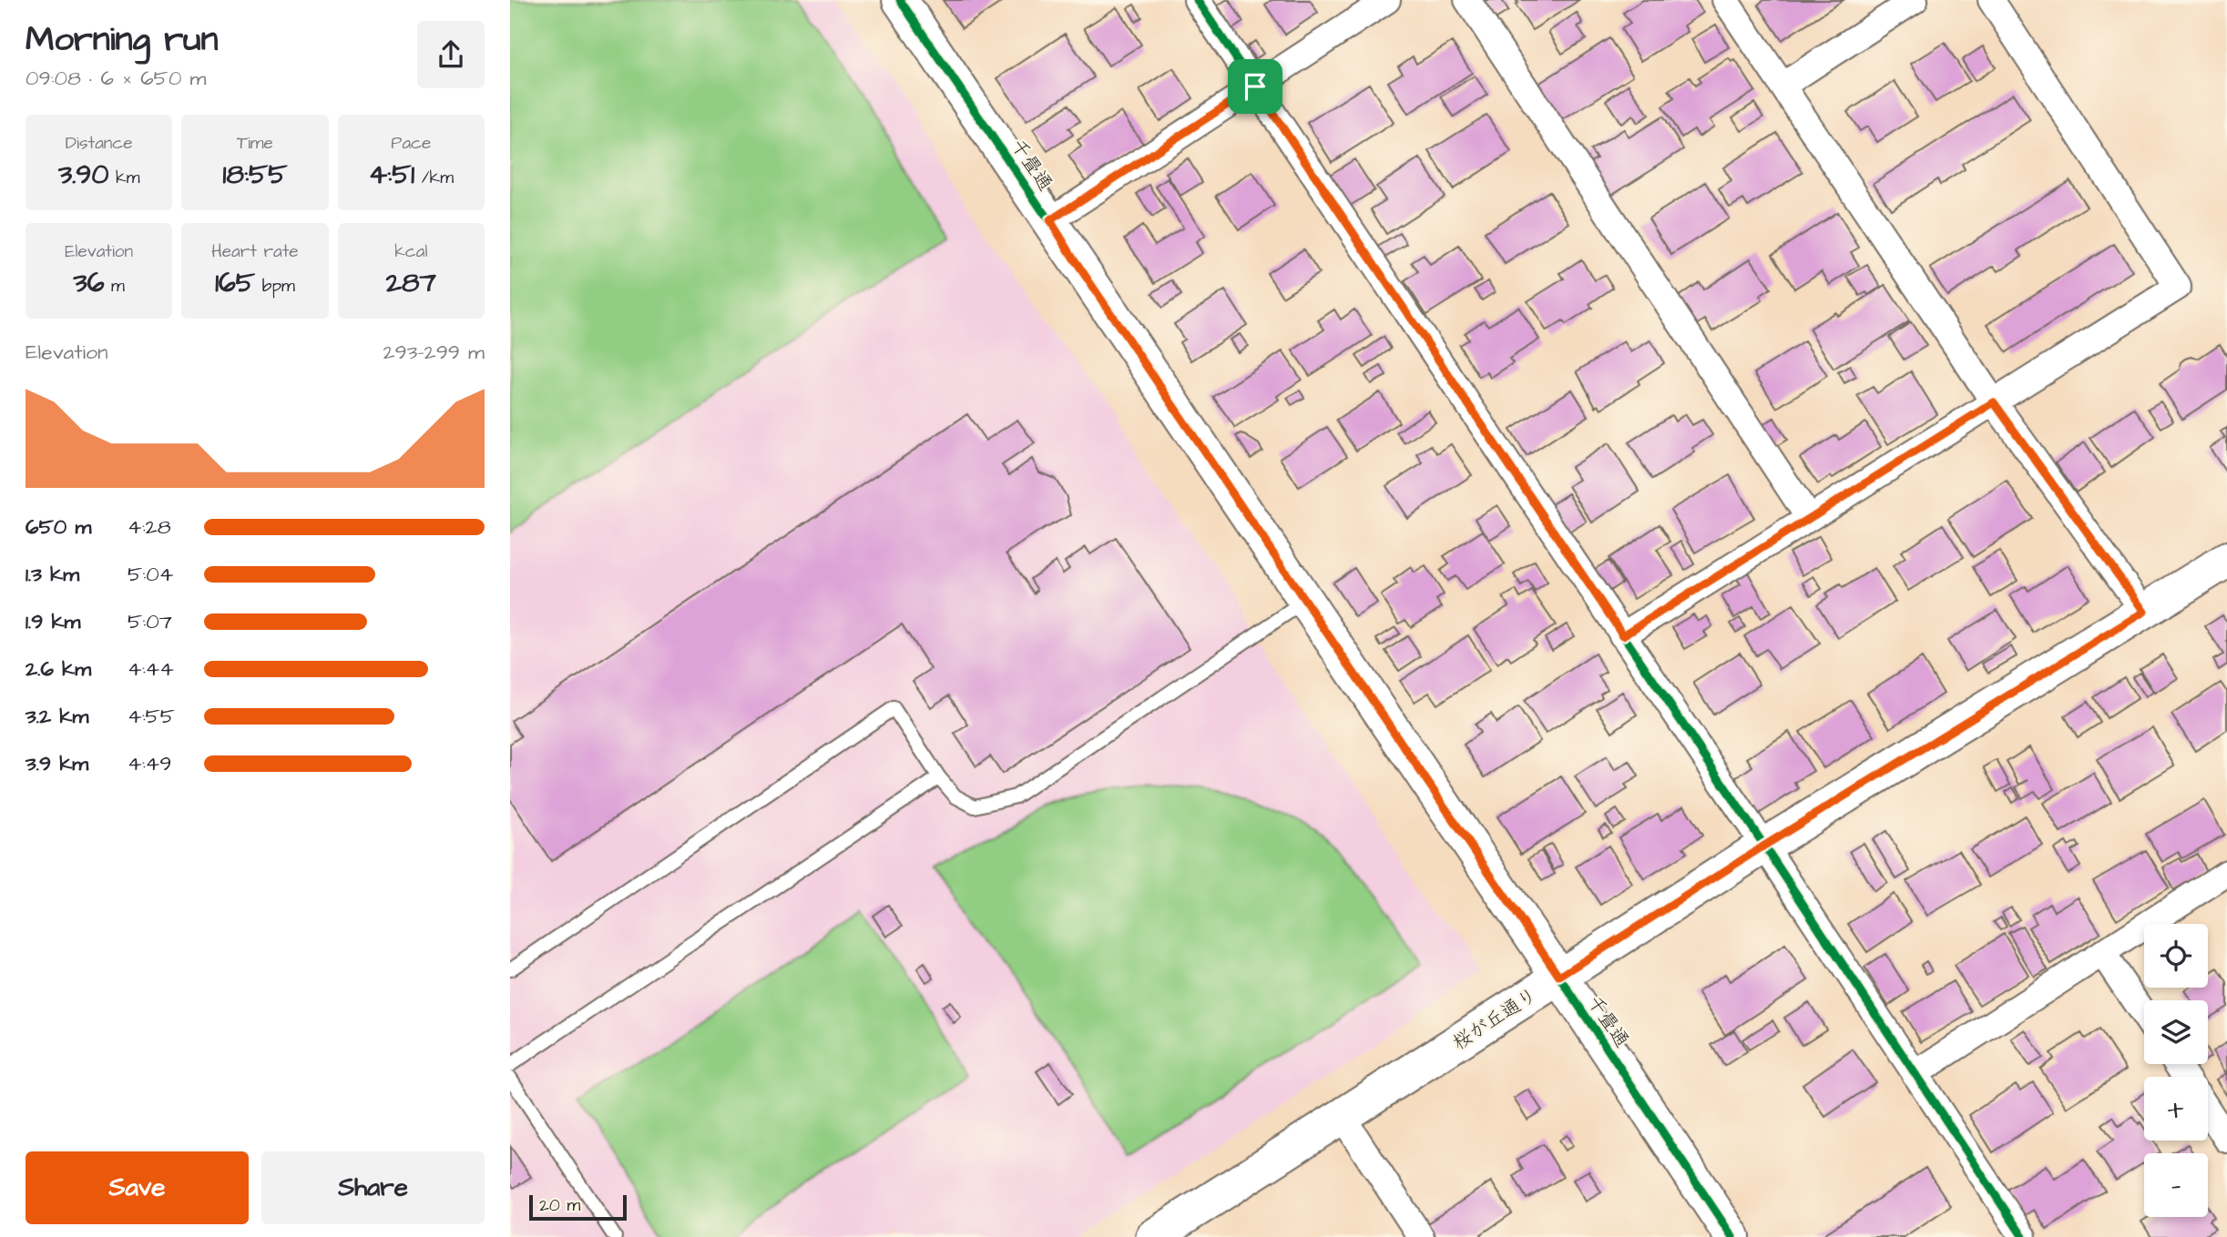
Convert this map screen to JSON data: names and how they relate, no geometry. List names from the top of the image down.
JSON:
{
  "streets": {
    "street": ["千畳通", "桜が丘通り"]
  },
  "crossings": [
    ["千畳通", "桜が丘通り"]
  ],
  "scale_bar": "20 m",
  "page": {
    "heading": ["Morning run", "09:08 · 6 × 650 m"],
    "stats": [
      ["Distance", "3.90 km"],
      ["Time", "18:55"],
      ["Pace", "4:51 /km"],
      ["Elevation", "36 m"],
      ["Heart rate", "165 bpm"],
      ["kcal", "287"]
    ],
    "chart": ["Elevation", "293–299 m"],
    "list": [
      {
        "name": "650 m",
        "note": "4:28"
      },
      {
        "name": "1.3 km",
        "note": "5:04"
      },
      {
        "name": "1.9 km",
        "note": "5:07"
      },
      {
        "name": "2.6 km",
        "note": "4:44"
      },
      {
        "name": "3.2 km",
        "note": "4:55"
      },
      {
        "name": "3.9 km",
        "note": "4:49"
      }
    ],
    "map_buttons": ["+", "−"],
    "buttons": ["Save", "Share"],
    "scale": "20 m"
  }
}
